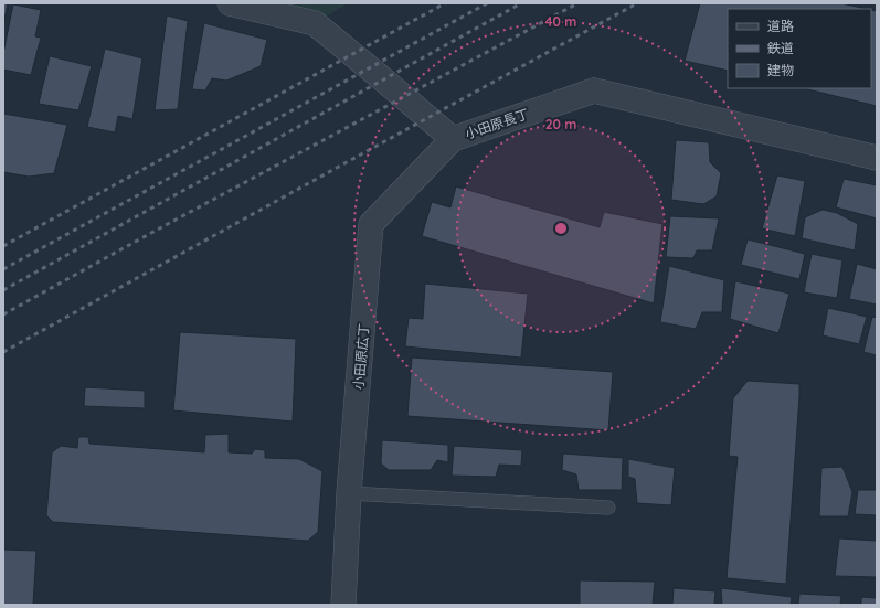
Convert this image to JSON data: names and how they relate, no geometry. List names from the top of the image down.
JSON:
{
  "streets": {
    "street": ["小田原長丁", "小田原広丁"]
  },
  "crossings": [
    ["小田原長丁", "小田原広丁"]
  ],
  "legend": ["道路", "鉄道", "建物"],
  "rings": ["40 m", "20 m"]
}
